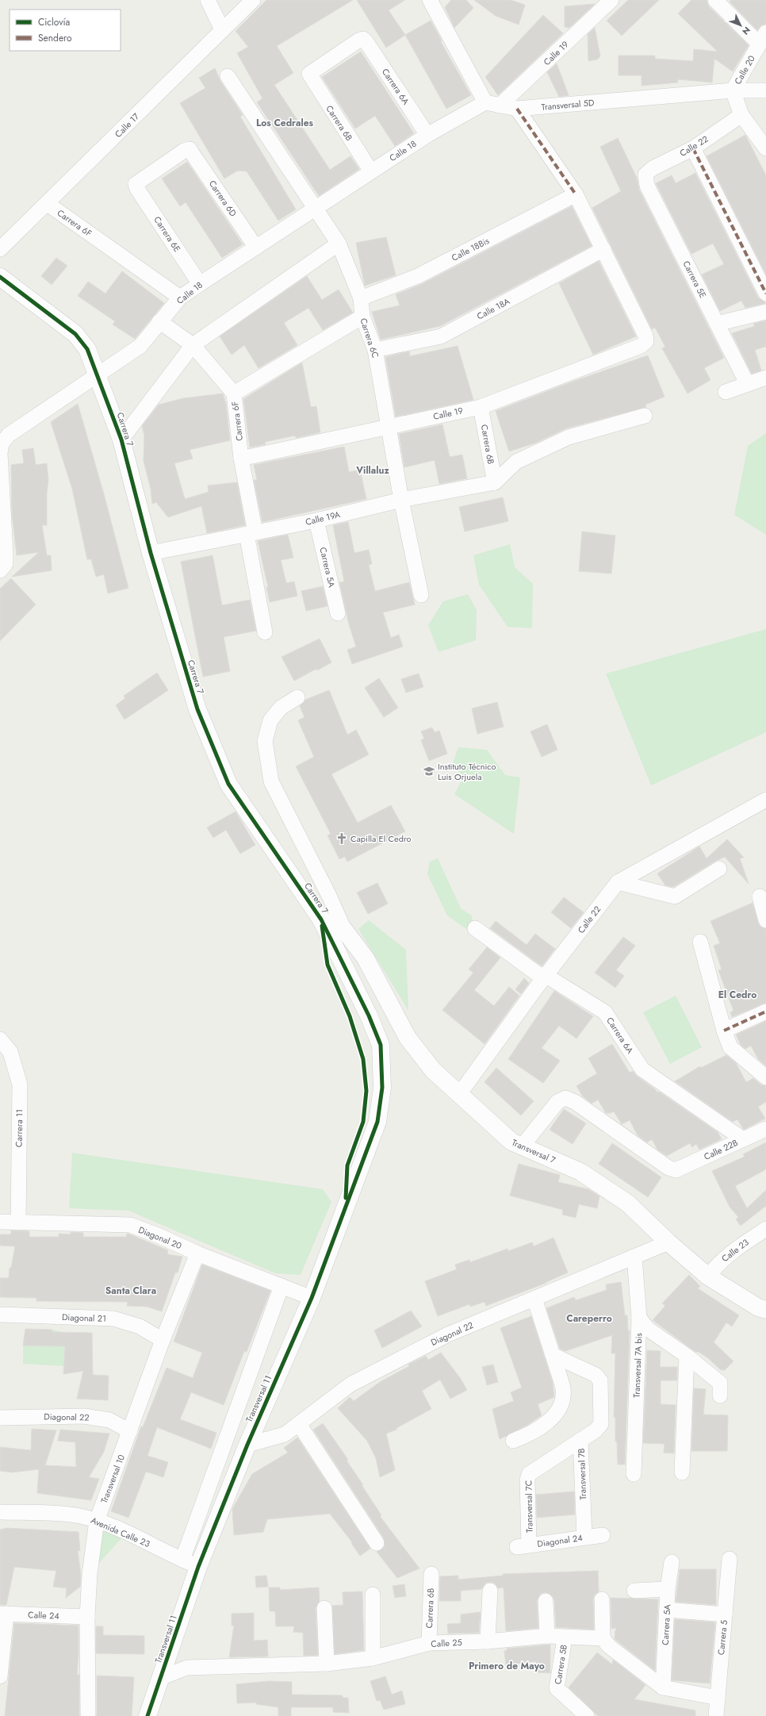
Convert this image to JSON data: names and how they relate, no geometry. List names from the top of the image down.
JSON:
{
  "streets": {
    "street": [
      "Calle 19",
      "Calle 20",
      "Carrera 6A",
      "Transversal 5D",
      "Carrera 6B",
      "Calle 17",
      "Calle 22",
      "Calle 18",
      "Carrera 6D",
      "Carrera 6F",
      "Carrera 6E",
      "Calle 18Bis",
      "Carrera 5E",
      "Calle 18A",
      "Carrera 6C",
      "Carrera 7",
      "Calle 19A",
      "Carrera 5A",
      "Carrera 11",
      "Calle 22B",
      "Transversal 7",
      "Diagonal 20",
      "Calle 23",
      "Diagonal 21",
      "Diagonal 22",
      "Transversal 7A bis",
      "Transversal 11",
      "Transversal 7B",
      "Transversal 10",
      "Transversal 7C",
      "Avenida Calle 23",
      "Diagonal 24",
      "Calle 24",
      "Carrera 5",
      "Calle 25",
      "Carrera 5B"
    ]
  },
  "crossings": [
    ["Calle 19", "Transversal 5D"],
    ["Calle 19", "Carrera 6B"],
    ["Calle 19", "Calle 18"],
    ["Calle 19", "Carrera 6F"],
    ["Calle 19", "Calle 18A"],
    ["Calle 19", "Carrera 6C"],
    ["Calle 20", "Transversal 5D"],
    ["Carrera 6A", "Carrera 6B"],
    ["Carrera 6A", "Calle 22"],
    ["Carrera 6A", "Calle 18"],
    ["Carrera 6A", "Calle 22B"],
    ["Transversal 5D", "Calle 18"],
    ["Carrera 6B", "Calle 18"],
    ["Carrera 6B", "Calle 19A"],
    ["Carrera 6B", "Calle 25"],
    ["Calle 17", "Carrera 6F"],
    ["Calle 22", "Carrera 5E"],
    ["Calle 22", "Transversal 7"],
    ["Calle 18", "Carrera 6D"],
    ["Calle 18", "Carrera 6F"],
    ["Calle 18", "Carrera 6E"],
    ["Calle 18", "Carrera 6C"],
    ["Calle 18", "Carrera 7"],
    ["Carrera 6D", "Carrera 6E"],
    ["Carrera 6F", "Calle 19A"],
    ["Calle 18Bis", "Carrera 6C"],
    ["Calle 18A", "Carrera 6C"],
    ["Carrera 6C", "Calle 19A"],
    ["Carrera 7", "Calle 19A"],
    ["Carrera 7", "Transversal 7"],
    ["Carrera 7", "Transversal 11"],
    ["Calle 19A", "Carrera 5A"],
    ["Carrera 11", "Diagonal 20"],
    ["Calle 22B", "Transversal 7"],
    ["Transversal 7", "Calle 23"],
    ["Transversal 7", "Diagonal 22"],
    ["Diagonal 20", "Transversal 11"],
    ["Diagonal 20", "Transversal 10"],
    ["Diagonal 21", "Transversal 10"],
    ["Diagonal 22", "Transversal 7A bis"],
    ["Diagonal 22", "Transversal 11"],
    ["Diagonal 22", "Transversal 10"],
    ["Transversal 11", "Avenida Calle 23"],
    ["Transversal 11", "Calle 25"],
    ["Transversal 7B", "Transversal 7C"],
    ["Transversal 7B", "Diagonal 24"],
    ["Transversal 10", "Avenida Calle 23"],
    ["Transversal 10", "Calle 24"],
    ["Transversal 7C", "Diagonal 24"],
    ["Calle 25", "Carrera 5B"]
  ],
  "districts": [
    "Los Cedrales",
    "Villaluz",
    "El Cedro",
    "Santa Clara",
    "Careperro",
    "Primero de Mayo"
  ],
  "places": {
    "school or university": ["Instituto Técnico Luis Orjuela"],
    "church": ["Capilla El Cedro"]
  },
  "legend": ["Ciclovía", "Sendero"],
  "north": "bottom right"
}
